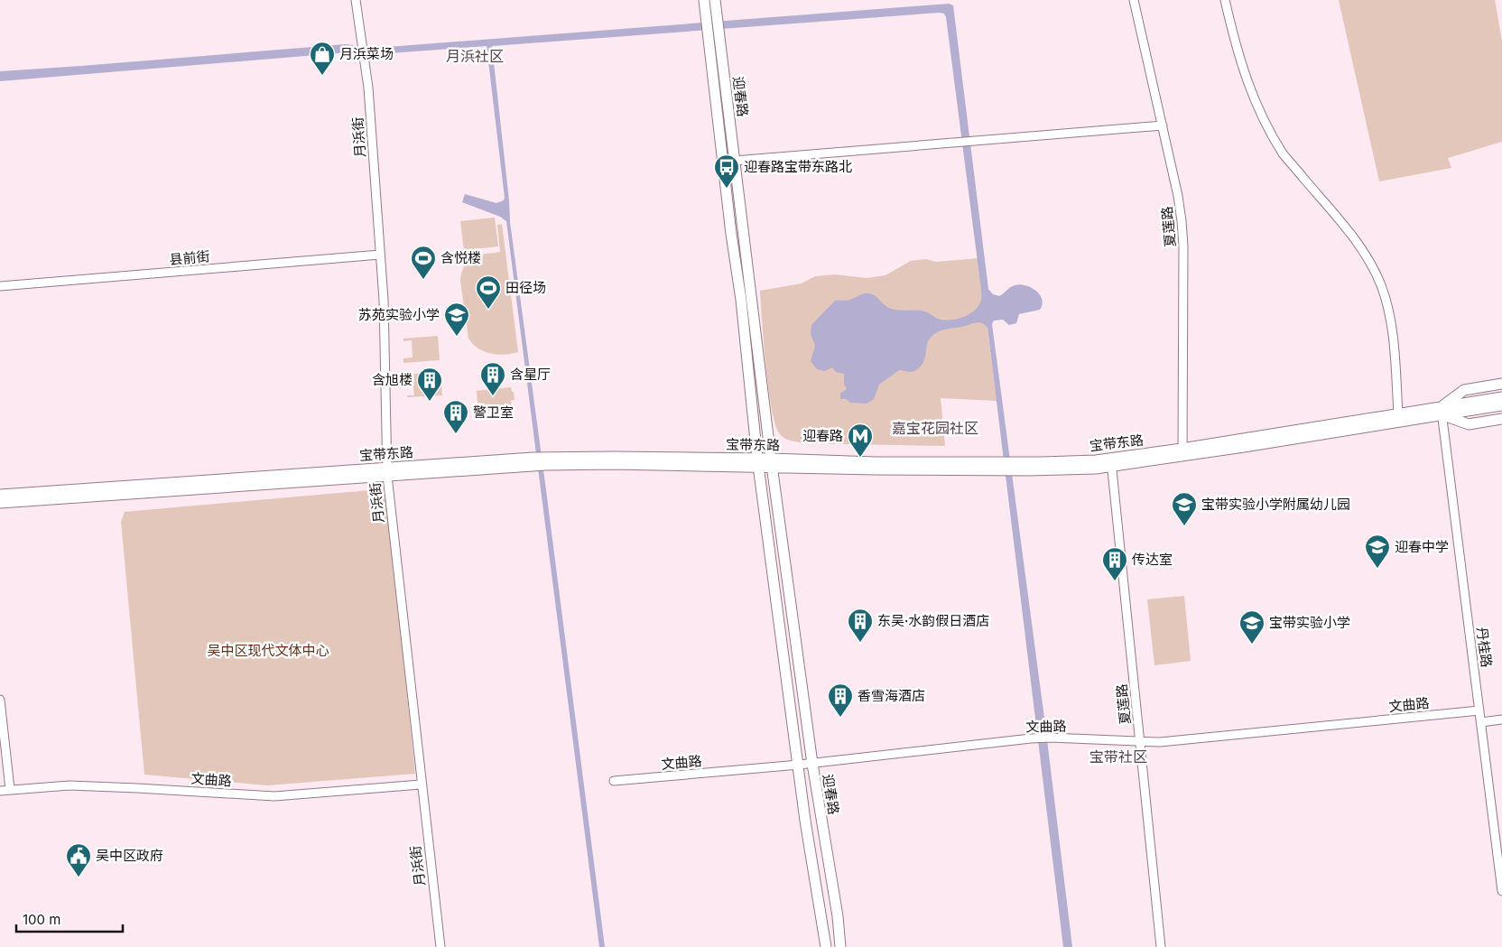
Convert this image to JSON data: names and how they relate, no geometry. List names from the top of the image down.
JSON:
{
  "streets": {
    "main road": ["迎春路", "宝带东路"],
    "street": [
      "月浜街",
      "夏莲路",
      "县前街",
      "丹桂路",
      "文曲路"
    ]
  },
  "crossings": [
    ["迎春路", "宝带东路"],
    ["迎春路", "文曲路"],
    ["月浜街", "县前街"],
    ["月浜街", "宝带东路"],
    ["月浜街", "文曲路"],
    ["夏莲路", "宝带东路"],
    ["夏莲路", "文曲路"],
    ["宝带东路", "丹桂路"],
    ["丹桂路", "文曲路"]
  ],
  "districts": ["月浜社区", "嘉宝花园社区", "宝带社区"],
  "parks": ["吴中区现代文体中心"],
  "places": {
    "shop": ["月浜菜场"],
    "bus stop": ["迎春路宝带东路北"],
    "sports": ["含悦楼", "田径场"],
    "school or university": [
      "苏苑实验小学",
      "宝带实验小学附属幼儿园",
      "迎春中学",
      "宝带实验小学"
    ],
    "building": [
      "含星厅",
      "含旭楼",
      "警卫室",
      "传达室",
      "东吴·水韵假日酒店",
      "香雪海酒店"
    ],
    "metro station": ["迎春路"],
    "public building": ["吴中区政府"]
  },
  "scale_bar": "100 m"
}
